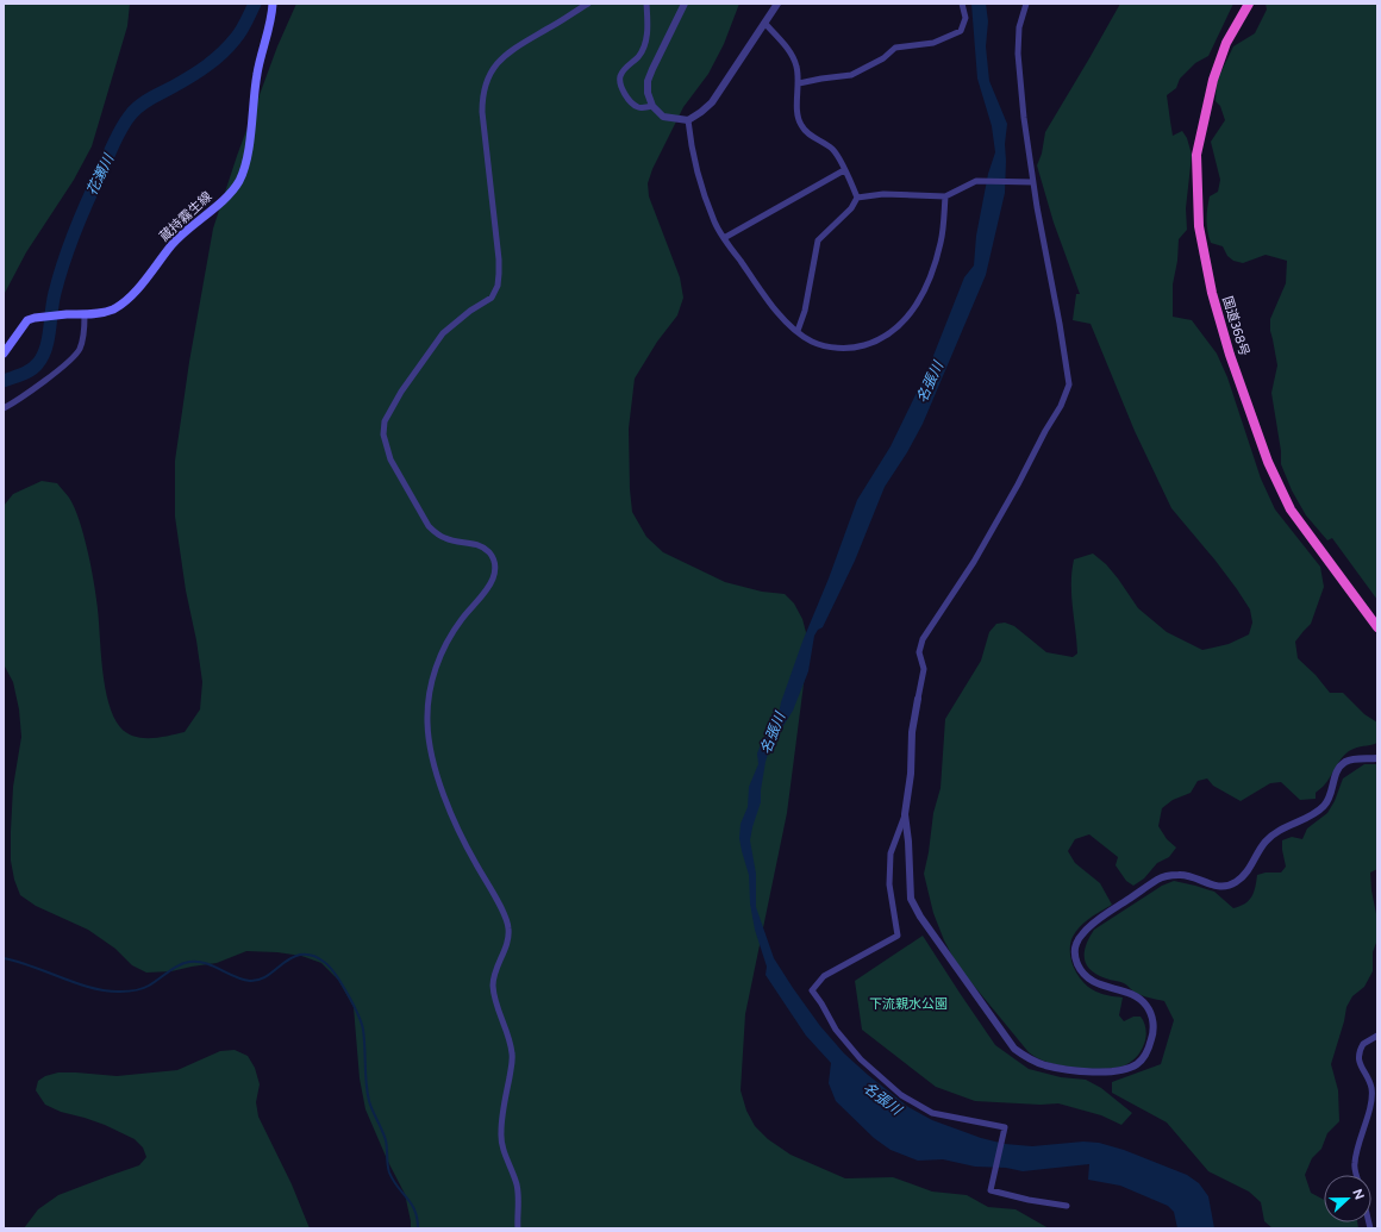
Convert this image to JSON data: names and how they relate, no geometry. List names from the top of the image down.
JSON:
{
  "streets": {
    "highway": ["国道368号"],
    "main road": ["蔵持霧生線"]
  },
  "water": ["花瀬川", "名張川"],
  "parks": ["下流親水公園"],
  "north": "right"
}
